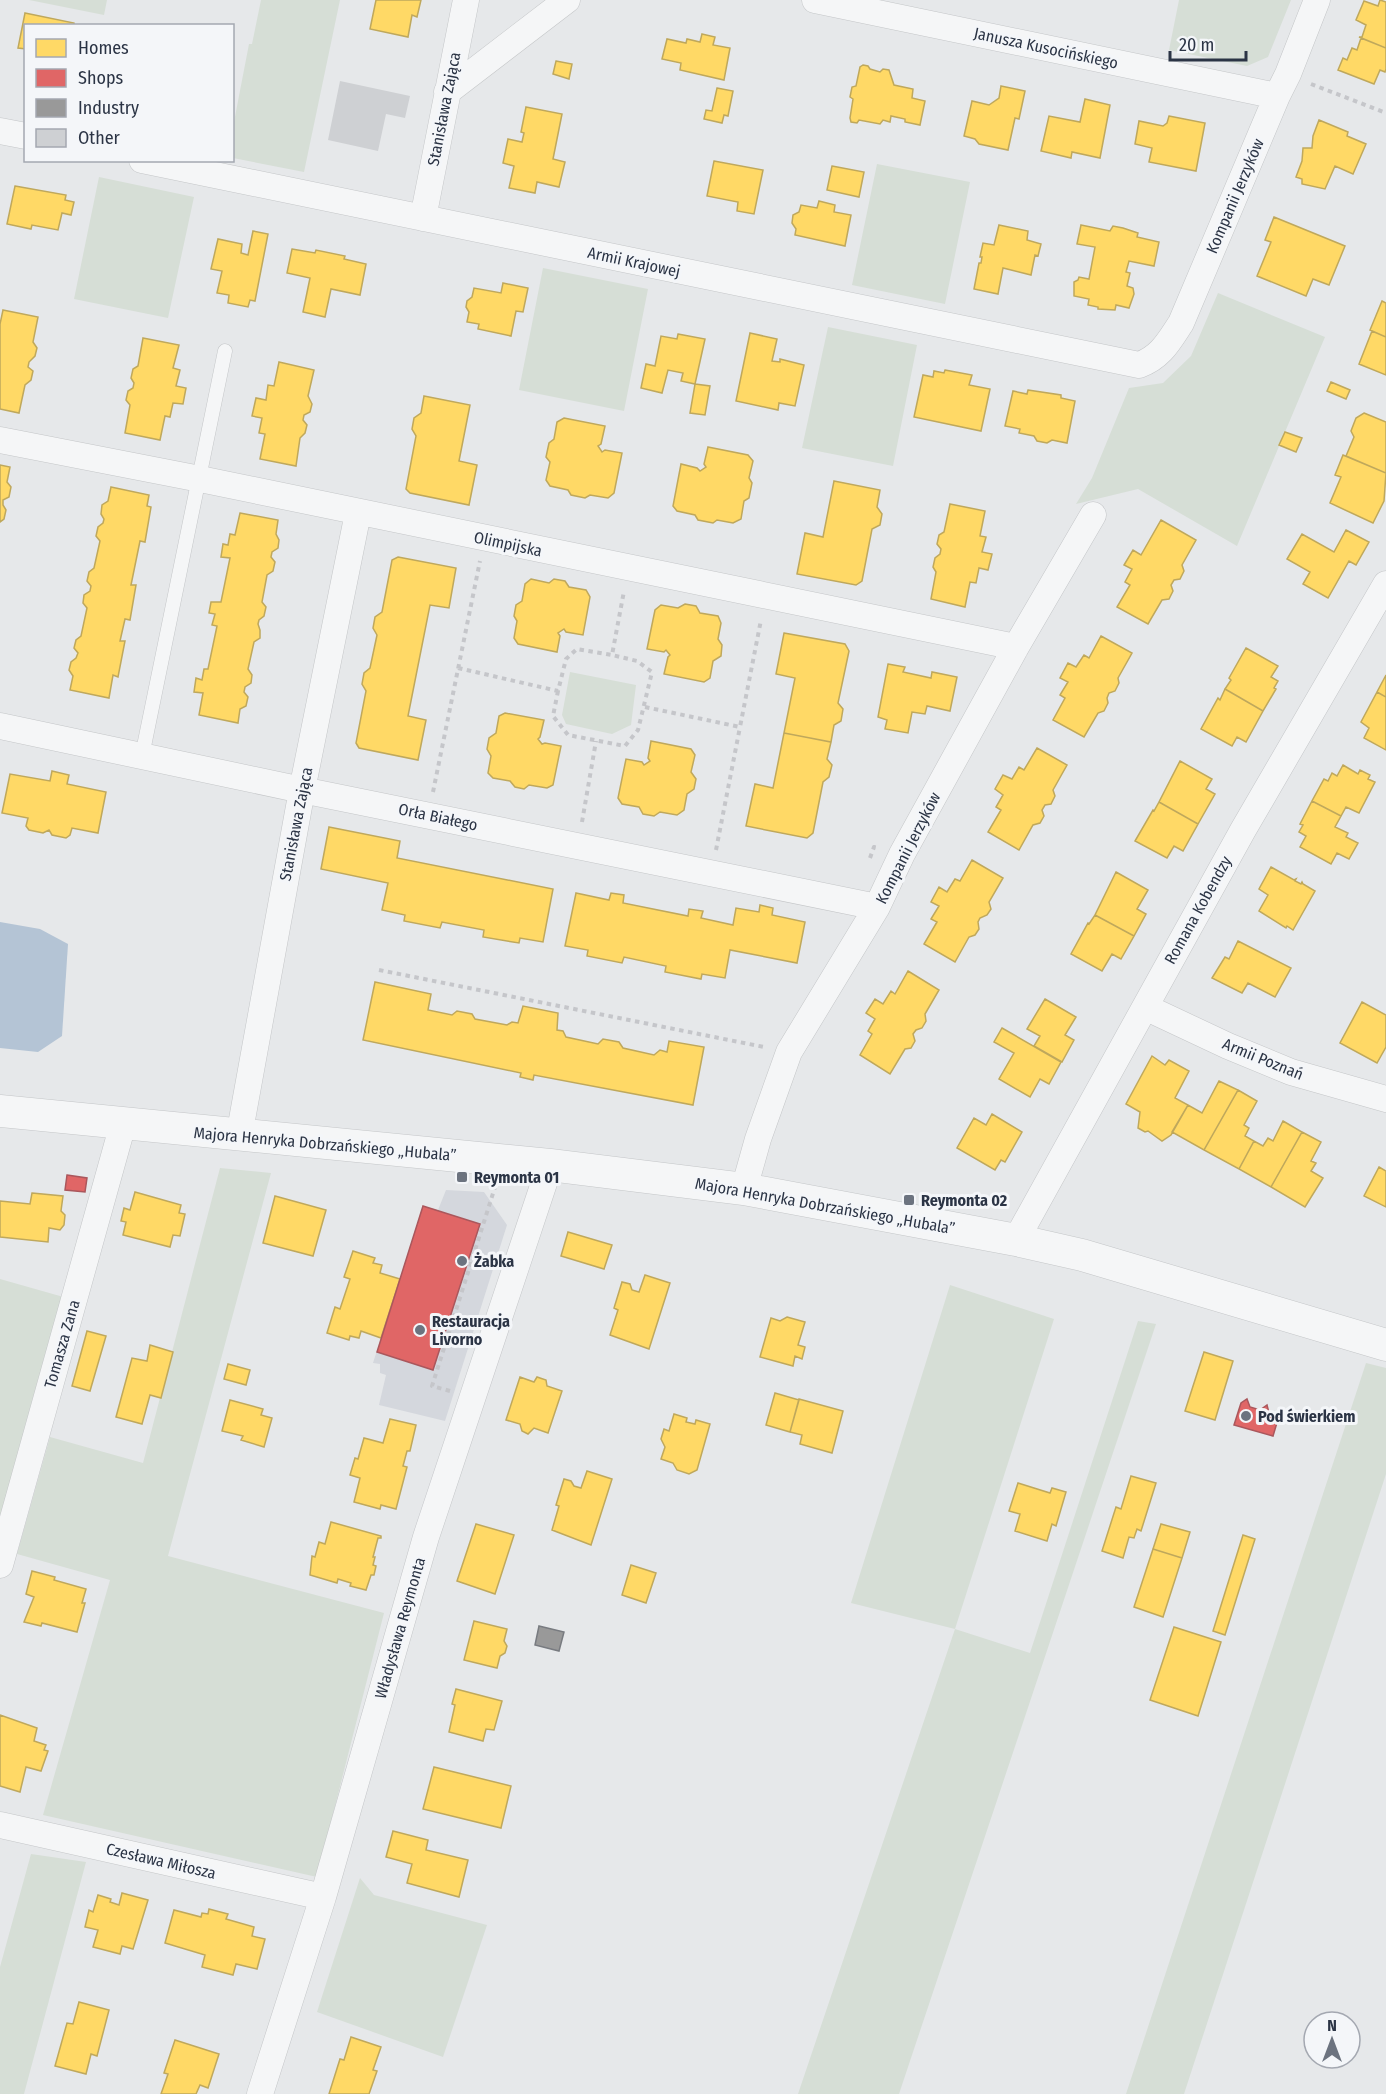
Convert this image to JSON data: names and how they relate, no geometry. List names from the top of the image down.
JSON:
{
  "streets": {
    "street": [
      "Janusza Kusocińskiego",
      "Stanisława Zająca",
      "Kompanii Jerzyków",
      "Armii Krajowej",
      "Olimpijska",
      "Orła Białego",
      "Romana Kobendzy",
      "Armii Poznań",
      "Majora Henryka Dobrzańskiego „Hubala”",
      "Tomasza Zana",
      "Władysława Reymonta",
      "Czesława Miłosza"
    ]
  },
  "crossings": [
    ["Janusza Kusocińskiego", "Kompanii Jerzyków"],
    ["Stanisława Zająca", "Armii Krajowej"],
    ["Stanisława Zająca", "Olimpijska"],
    ["Stanisława Zająca", "Orła Białego"],
    ["Stanisława Zająca", "Majora Henryka Dobrzańskiego „Hubala”"],
    ["Kompanii Jerzyków", "Armii Krajowej"],
    ["Kompanii Jerzyków", "Olimpijska"],
    ["Kompanii Jerzyków", "Orła Białego"],
    ["Kompanii Jerzyków", "Majora Henryka Dobrzańskiego „Hubala”"],
    ["Romana Kobendzy", "Armii Poznań"],
    ["Romana Kobendzy", "Majora Henryka Dobrzańskiego „Hubala”"],
    ["Majora Henryka Dobrzańskiego „Hubala”", "Tomasza Zana"],
    ["Majora Henryka Dobrzańskiego „Hubala”", "Władysława Reymonta"],
    ["Władysława Reymonta", "Czesława Miłosza"]
  ],
  "places": {
    "transit": ["Reymonta 01", "Reymonta 02"],
    "other": ["Żabka", "Restauracja Livorno", "Pod świerkiem"]
  },
  "legend": [
    "Homes",
    "Shops",
    "Industry",
    "Other"
  ],
  "scale_bar": "20 m",
  "north": "top"
}
